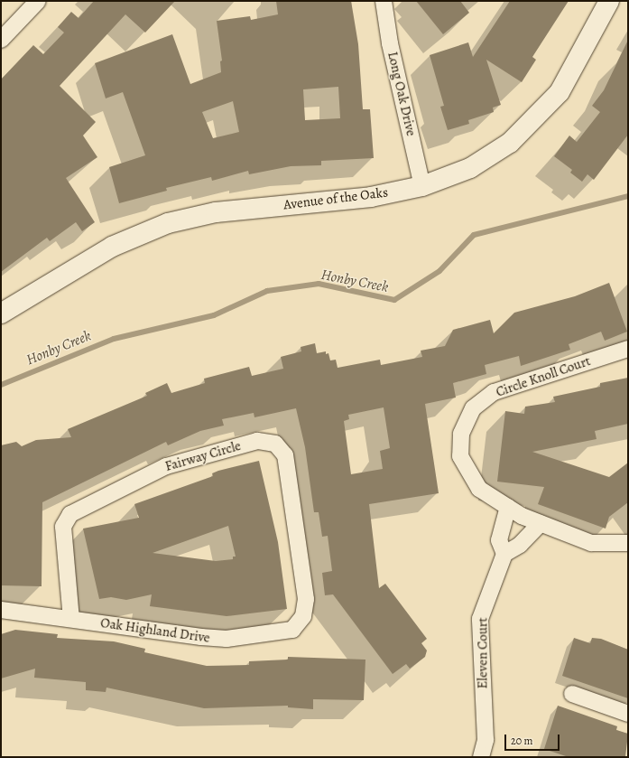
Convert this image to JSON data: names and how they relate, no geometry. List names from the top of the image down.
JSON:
{
  "streets": {
    "street": [
      "Long Oak Drive",
      "Avenue of the Oaks",
      "Circle Knoll Court",
      "Fairway Circle",
      "Oak Highland Drive",
      "Eleven Court"
    ]
  },
  "crossings": [
    ["Long Oak Drive", "Avenue of the Oaks"],
    ["Fairway Circle", "Oak Highland Drive"]
  ],
  "water": ["Honby Creek"],
  "scale_bar": "20 m"
}
